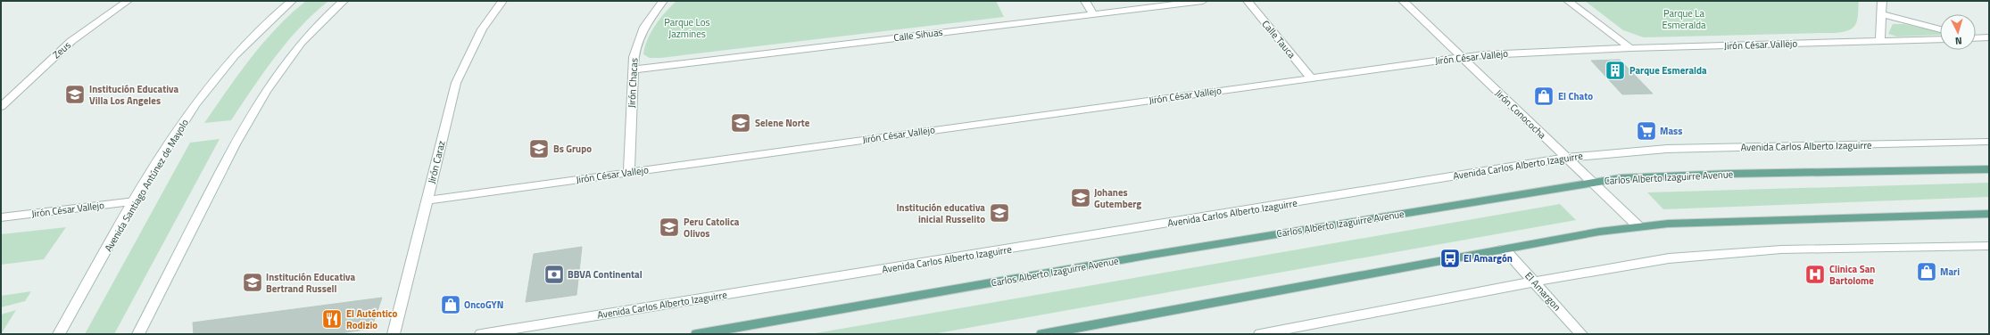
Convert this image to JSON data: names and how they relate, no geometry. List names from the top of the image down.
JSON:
{
  "streets": {
    "main road": ["Carlos Alberto Izaguirre Avenue"],
    "street": [
      "Calle Sihuas",
      "Calle Tauca",
      "Jirón César Vallejo",
      "Zeus",
      "Jirón Chacas",
      "Jirón Conococha",
      "Avenida Carlos Alberto Izaguirre",
      "Jirón Caraz",
      "Avenida Santiago Antúnez de Mayolo",
      "El Amargon"
    ]
  },
  "crossings": [
    ["Calle Sihuas", "Jirón Chacas"],
    ["Calle Tauca", "Jirón César Vallejo"],
    ["Jirón César Vallejo", "Jirón Chacas"],
    ["Jirón César Vallejo", "Jirón Conococha"],
    ["Jirón César Vallejo", "Jirón Caraz"],
    ["Jirón César Vallejo", "Avenida Santiago Antúnez de Mayolo"],
    ["Jirón Conococha", "Avenida Carlos Alberto Izaguirre"],
    ["Jirón Conococha", "Carlos Alberto Izaguirre Avenue"]
  ],
  "parks": ["Parque La Esmeralda", "Parque Los Jazmines"],
  "places": {
    "building": ["Parque Esmeralda"],
    "school or university": [
      "Institución Educativa Villa Los Angeles",
      "Selene Norte",
      "Bs Grupo",
      "Johanes Gutemberg",
      "Institución educativa inicial Russelito",
      "Peru Catolica Olivos",
      "Institución Educativa Bertrand Russell"
    ],
    "shop": ["El Chato", "Mari", "OncoGYN"],
    "supermarket": ["Mass"],
    "bus stop": ["El Amargón"],
    "bank": ["BBVA Continental"],
    "hospital": ["Clinica San Bartolome"],
    "restaurant": ["El Auténtico Rodizio"]
  },
  "north": "bottom"
}
